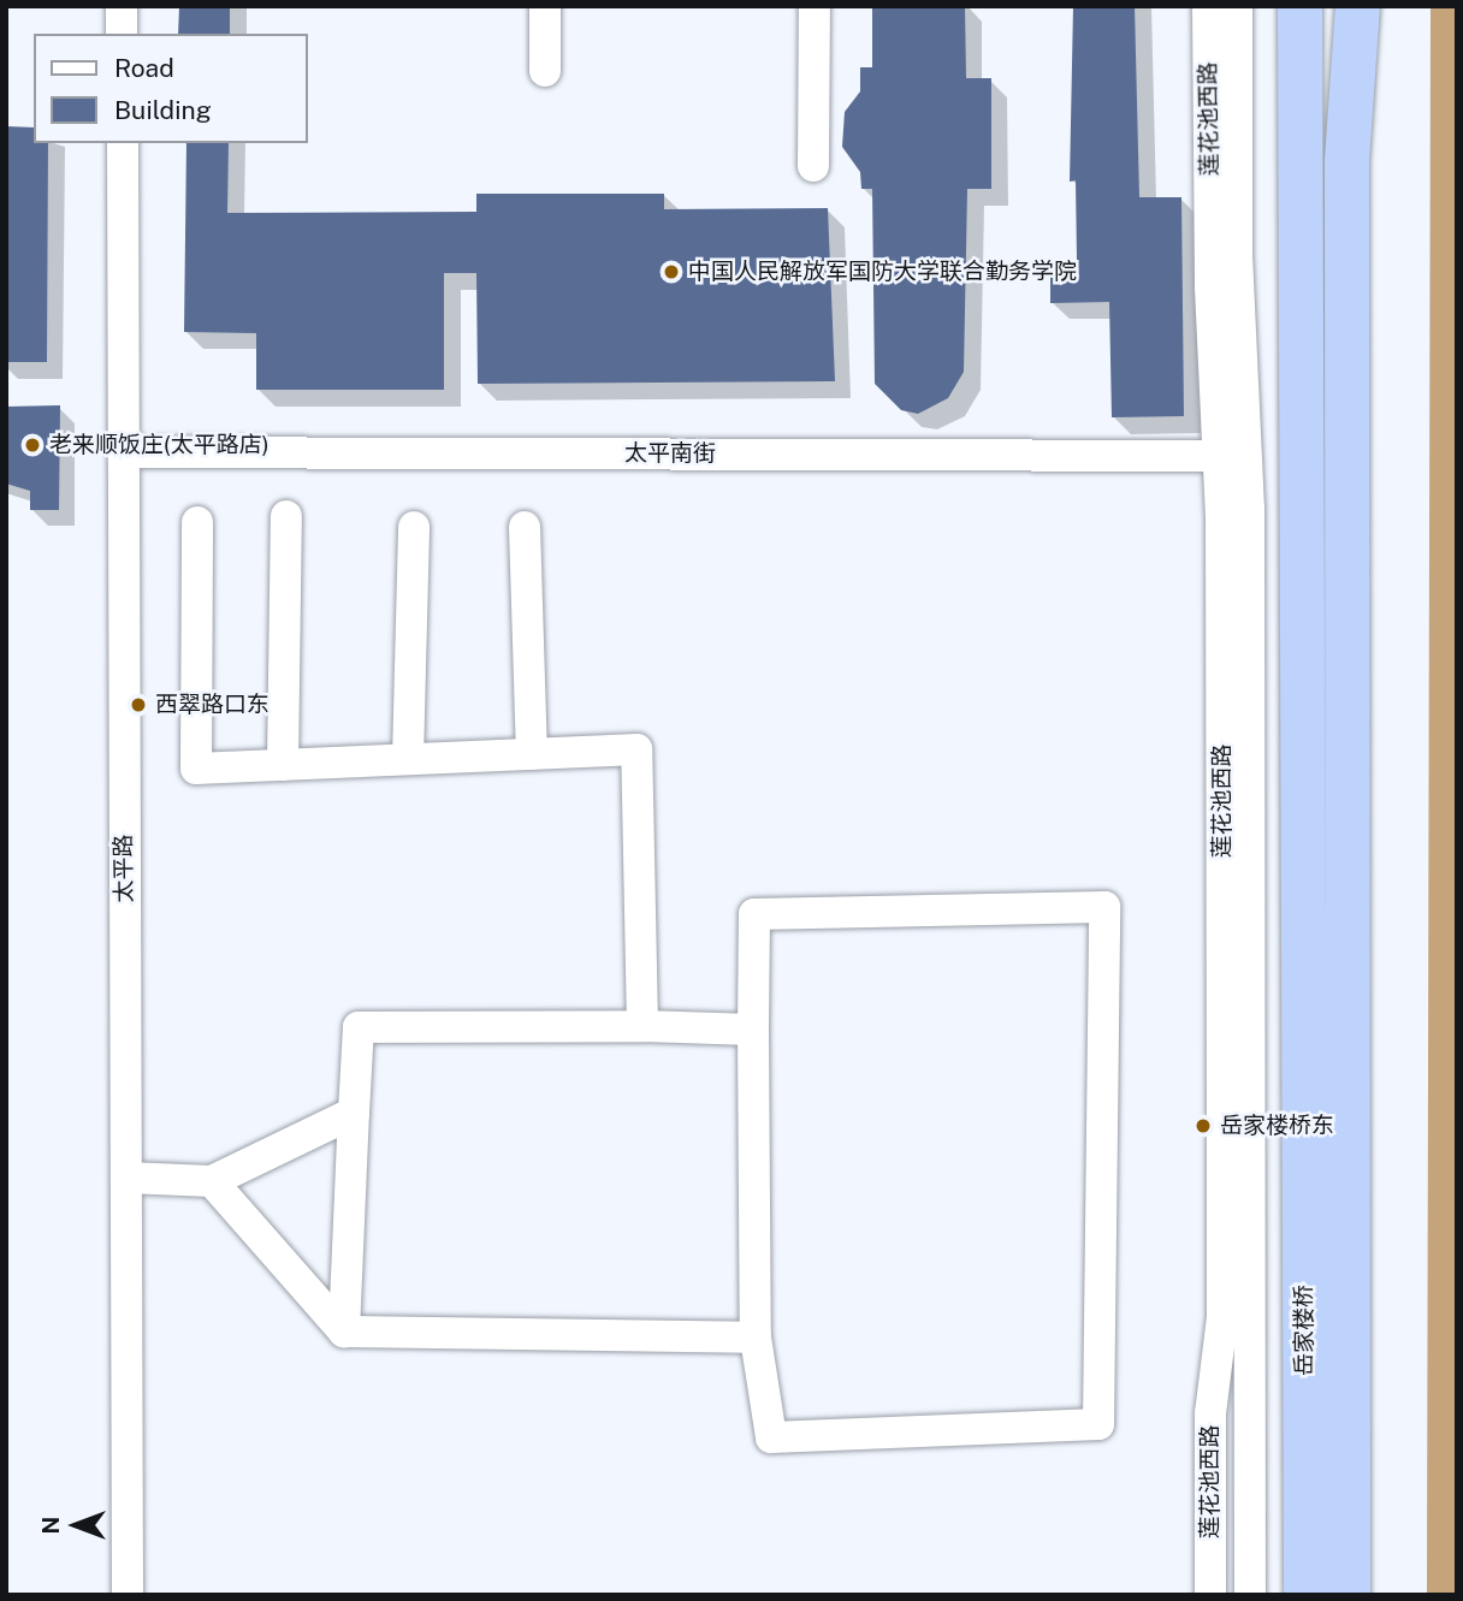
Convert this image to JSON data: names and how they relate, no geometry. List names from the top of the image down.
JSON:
{
  "streets": {
    "highway": ["岳家楼桥"],
    "street": ["莲花池西路", "太平南街", "太平路"]
  },
  "crossings": [
    ["莲花池西路", "太平南街"],
    ["太平南街", "太平路"]
  ],
  "places": [
    "中国人民解放军国防大学联合勤务学院",
    "老来顺饭庄(太平路店)",
    "西翠路口东",
    "岳家楼桥东"
  ],
  "legend": ["Road", "Building"],
  "north": "left"
}
